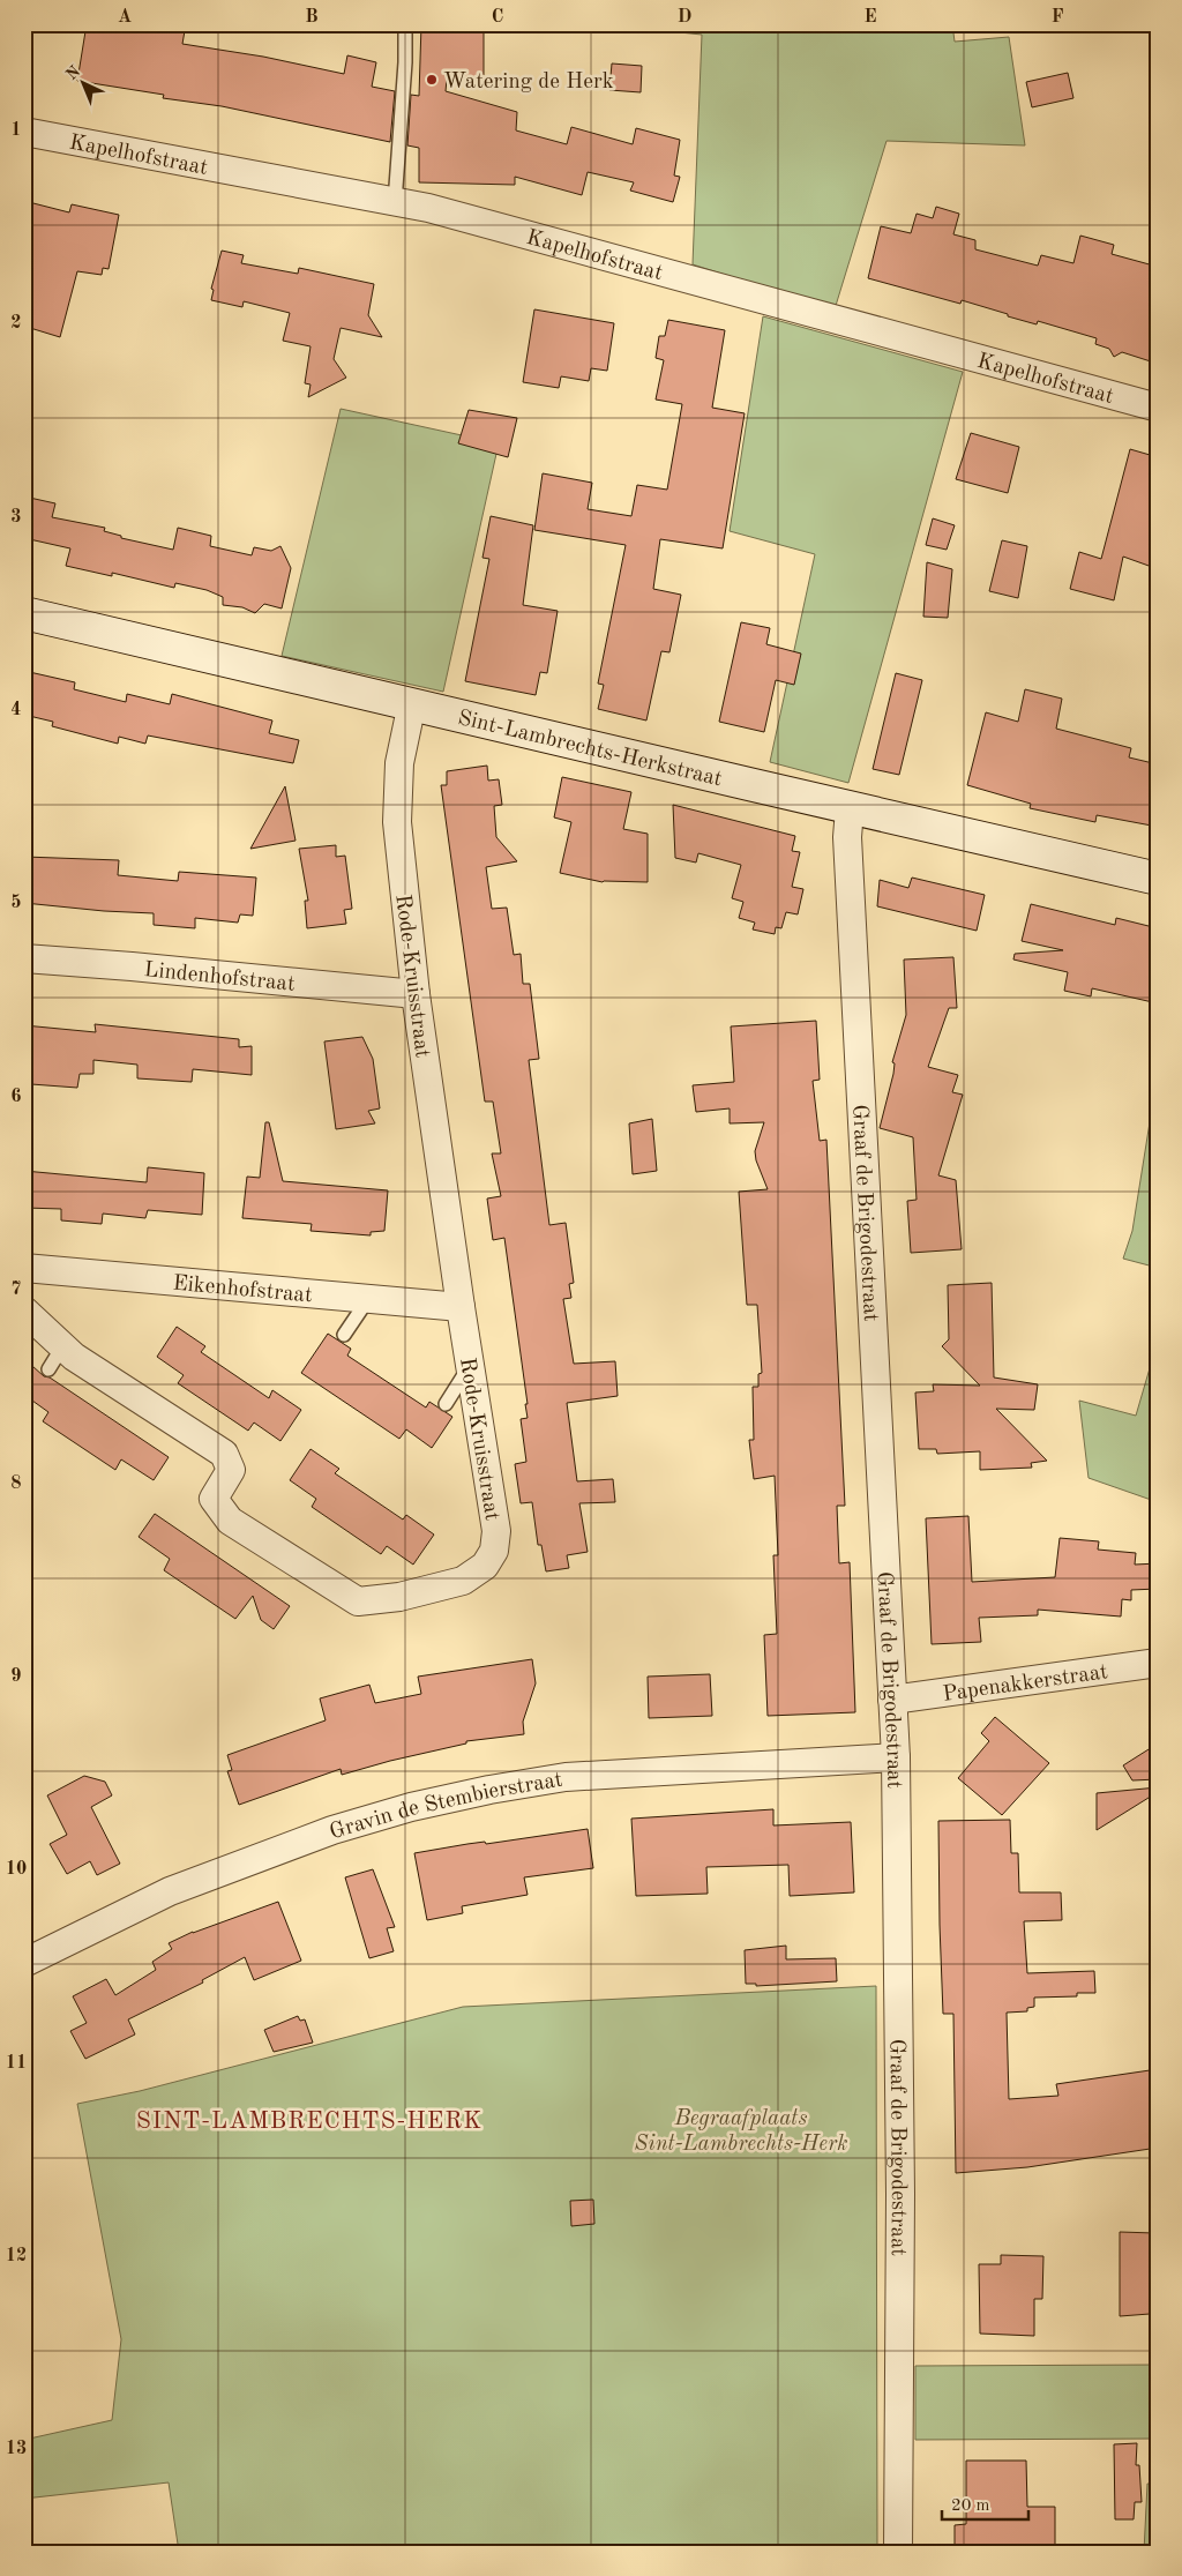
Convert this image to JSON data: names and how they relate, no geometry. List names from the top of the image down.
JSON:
{
  "streets": {
    "street": [
      "Kapelhofstraat",
      "Sint-Lambrechts-Herkstraat",
      "Lindenhofstraat",
      "Rode-Kruisstraat",
      "Graaf de Brigodestraat",
      "Eikenhofstraat",
      "Papenakkerstraat",
      "Gravin de Stembierstraat"
    ]
  },
  "crossings": [
    ["Sint-Lambrechts-Herkstraat", "Rode-Kruisstraat"],
    ["Sint-Lambrechts-Herkstraat", "Graaf de Brigodestraat"],
    ["Lindenhofstraat", "Rode-Kruisstraat"],
    ["Rode-Kruisstraat", "Eikenhofstraat"],
    ["Graaf de Brigodestraat", "Papenakkerstraat"],
    ["Graaf de Brigodestraat", "Gravin de Stembierstraat"]
  ],
  "districts": ["SINT-LAMBRECHTS-HERK"],
  "parks": ["Begraafplaats Sint-Lambrechts-Herk"],
  "places": ["Watering de Herk"],
  "scale_bar": "20 m",
  "north": "top left",
  "grid": {
    "columns": [
      "A",
      "B",
      "C",
      "D",
      "E",
      "F"
    ],
    "rows": [
      "1",
      "2",
      "3",
      "4",
      "5",
      "6",
      "7",
      "8",
      "9",
      "10",
      "11",
      "12",
      "13"
    ]
  }
}
